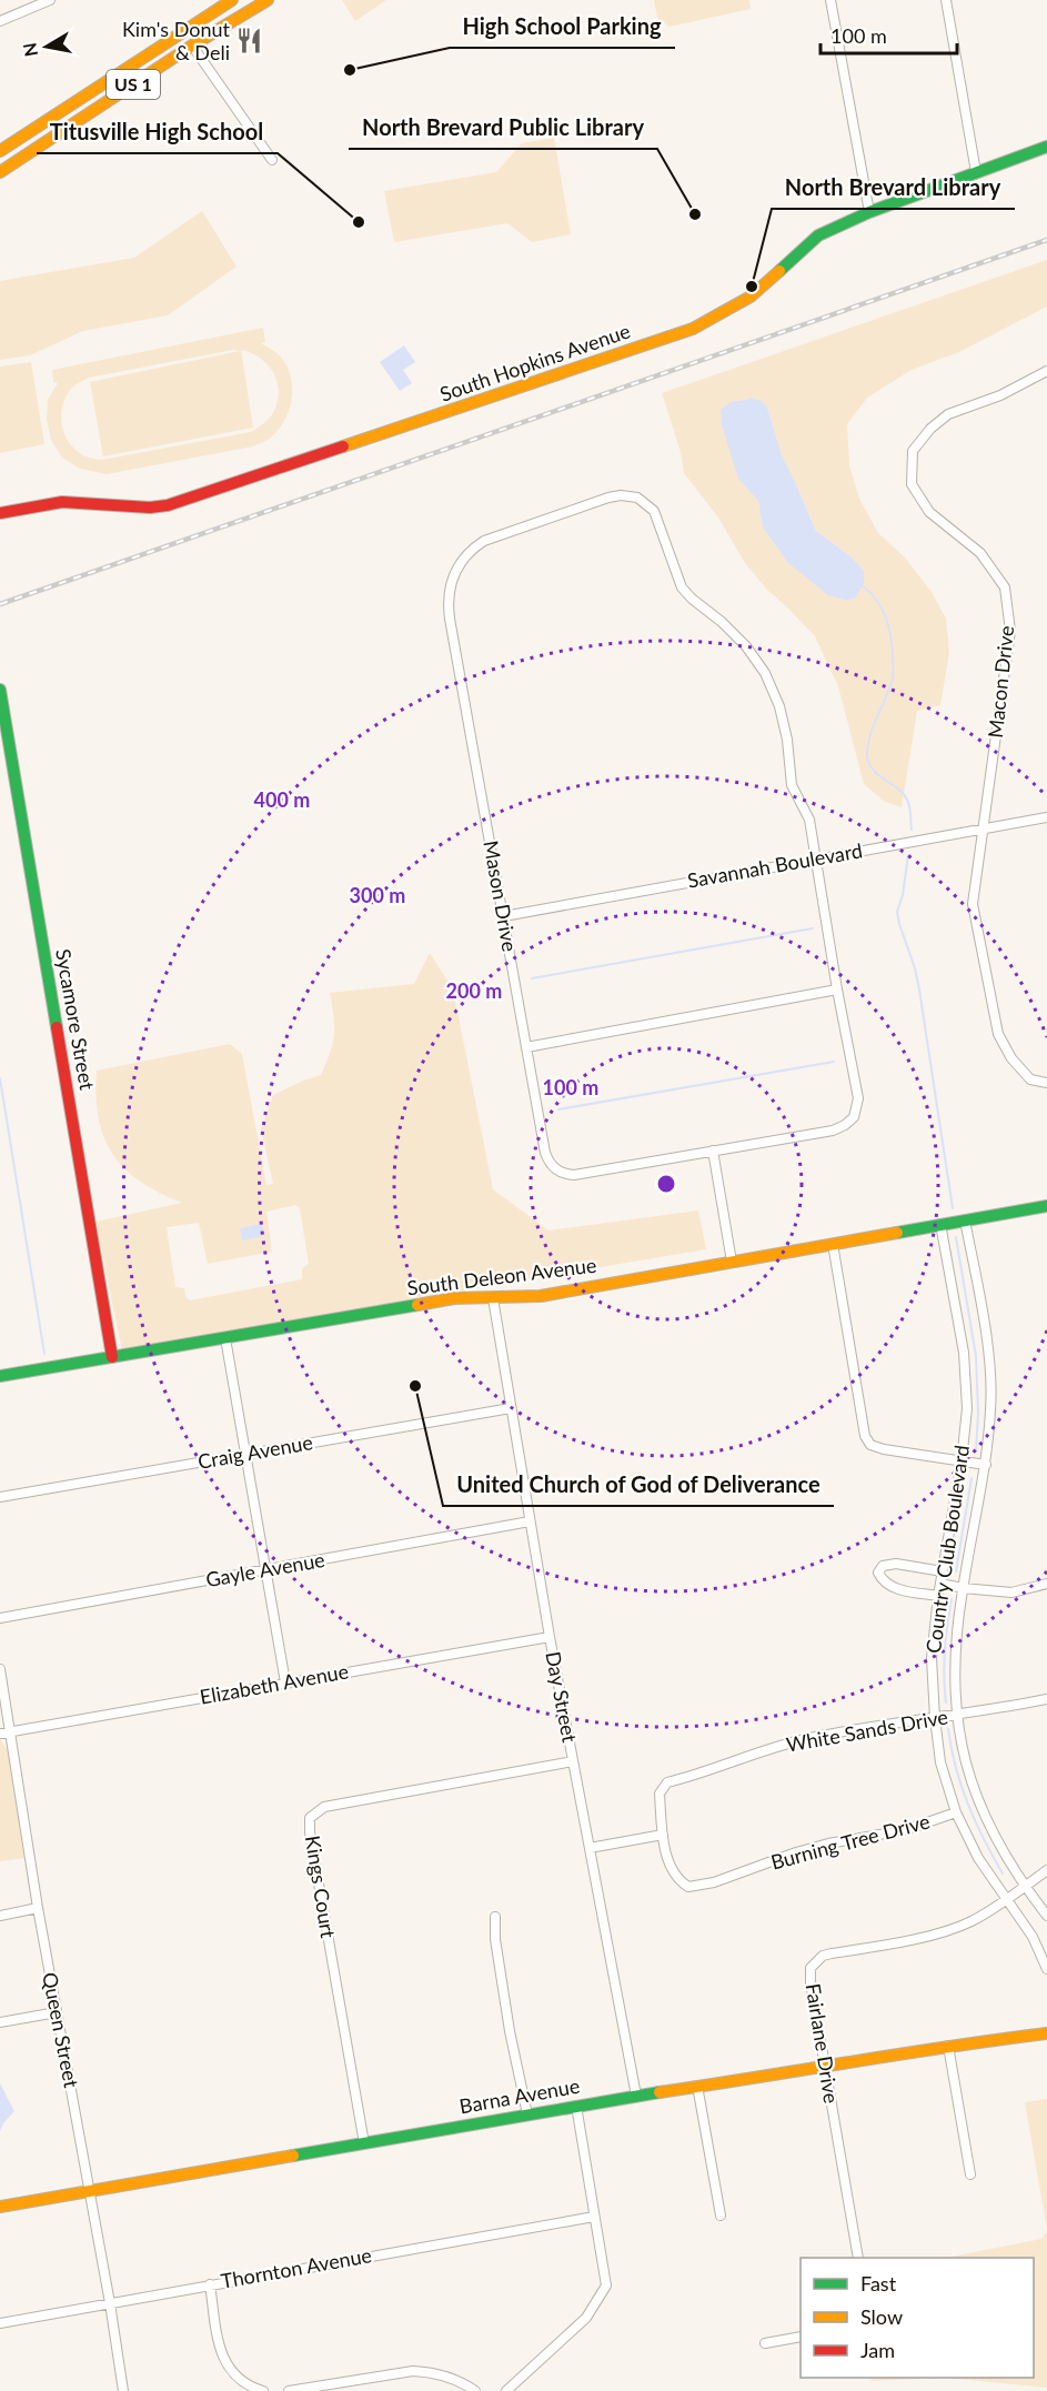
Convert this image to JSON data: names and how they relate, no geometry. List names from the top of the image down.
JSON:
{
  "streets": {
    "street": [
      "US 1",
      "South Hopkins Avenue",
      "Macon Drive",
      "Savannah Boulevard",
      "Mason Drive",
      "Sycamore Street",
      "South Deleon Avenue",
      "Craig Avenue",
      "Country Club Boulevard",
      "Gayle Avenue",
      "Elizabeth Avenue",
      "Day Street",
      "White Sands Drive",
      "Burning Tree Drive",
      "Kings Court",
      "Queen Street",
      "Fairlane Drive",
      "Barna Avenue",
      "Thornton Avenue"
    ]
  },
  "crossings": [
    ["Macon Drive", "Savannah Boulevard"],
    ["Savannah Boulevard", "Mason Drive"],
    ["Sycamore Street", "South Deleon Avenue"],
    ["South Deleon Avenue", "Country Club Boulevard"],
    ["South Deleon Avenue", "Day Street"],
    ["Craig Avenue", "Day Street"],
    ["Country Club Boulevard", "White Sands Drive"],
    ["Country Club Boulevard", "Burning Tree Drive"],
    ["Country Club Boulevard", "Fairlane Drive"],
    ["Gayle Avenue", "Day Street"],
    ["Elizabeth Avenue", "Day Street"],
    ["Elizabeth Avenue", "Queen Street"],
    ["Day Street", "Kings Court"],
    ["Day Street", "Barna Avenue"],
    ["White Sands Drive", "Burning Tree Drive"],
    ["Kings Court", "Barna Avenue"],
    ["Queen Street", "Barna Avenue"],
    ["Queen Street", "Thornton Avenue"],
    ["Fairlane Drive", "Barna Avenue"]
  ],
  "places": {
    "restaurant": ["Kim's Donut & Deli"],
    "other": [
      "High School Parking",
      "North Brevard Public Library",
      "Titusville High School",
      "North Brevard Library",
      "United Church of God of Deliverance"
    ]
  },
  "legend": ["Fast", "Slow", "Jam"],
  "scale_bar": "100 m",
  "north": "left",
  "rings": [
    "400 m",
    "300 m",
    "200 m",
    "100 m"
  ]
}
